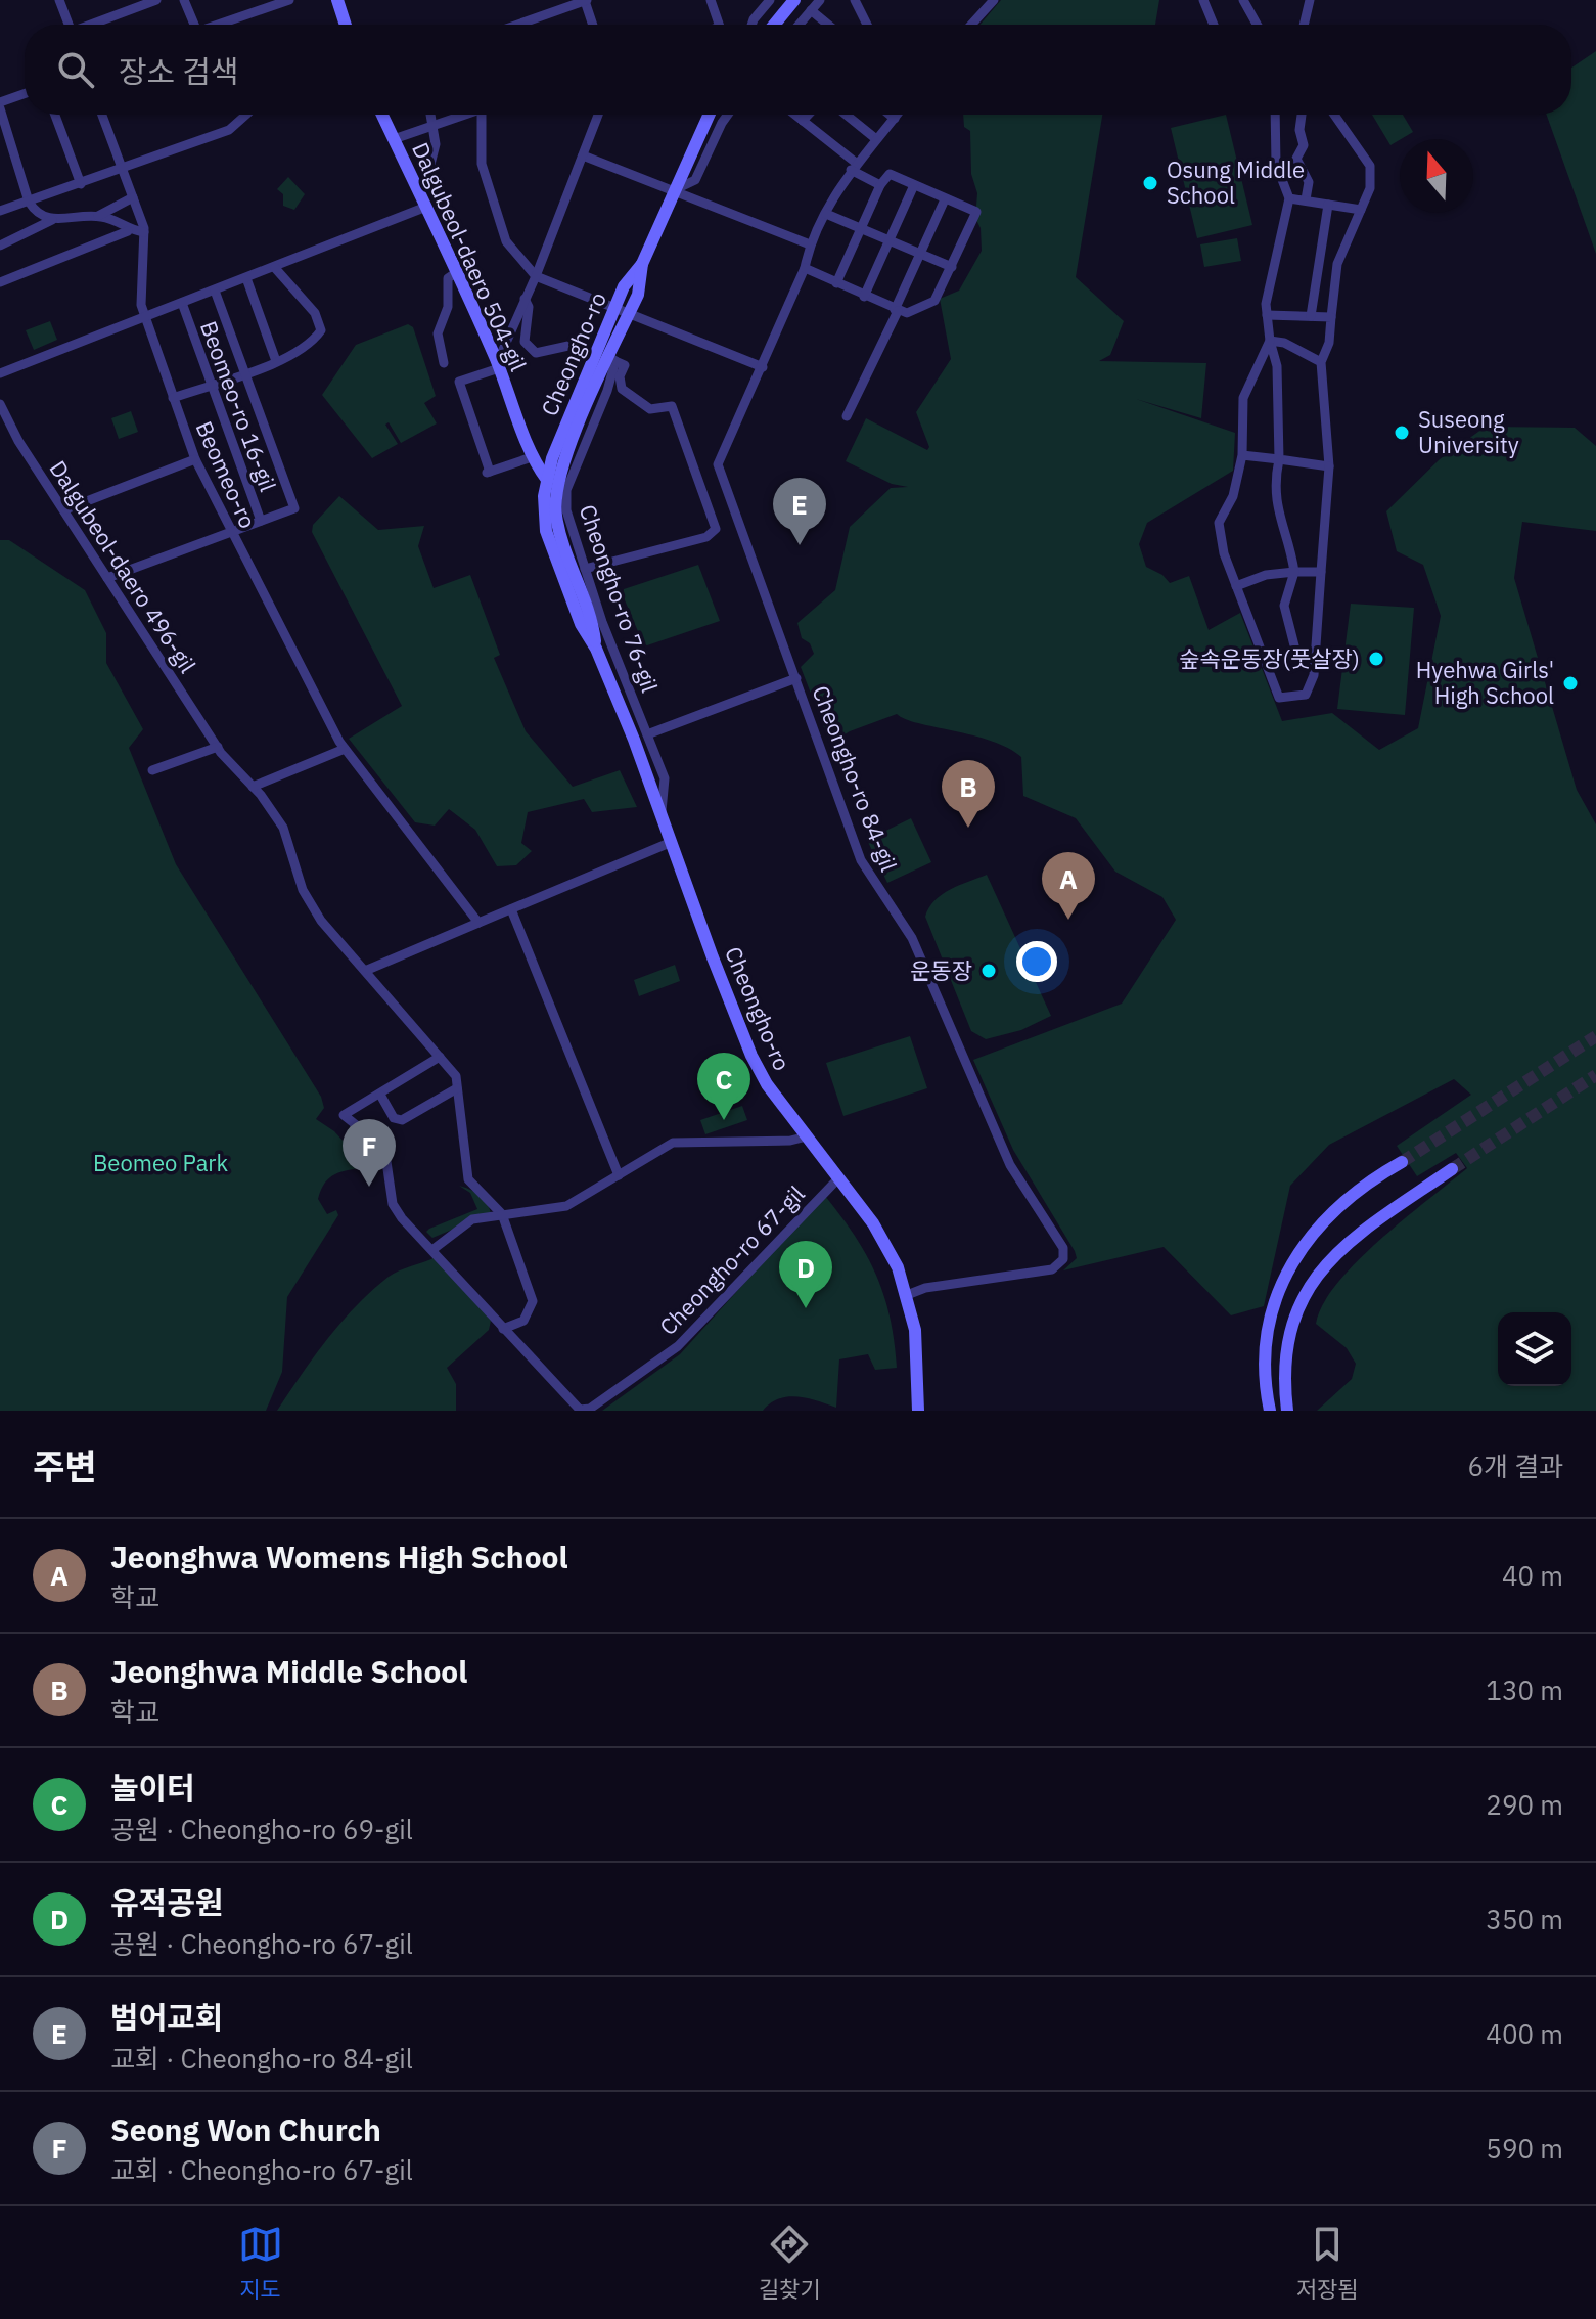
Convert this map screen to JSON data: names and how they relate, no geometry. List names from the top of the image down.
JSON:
{
  "streets": {
    "main road": ["Dalgubeol-daero 504-gil", "Cheongho-ro"],
    "street": [
      "Beomeo-ro 16-gil",
      "Beomeo-ro",
      "Dalgubeol-daero 496-gil",
      "Cheongho-ro 76-gil",
      "Cheongho-ro 84-gil",
      "Cheongho-ro 67-gil"
    ]
  },
  "crossings": [
    ["Dalgubeol-daero 504-gil", "Cheongho-ro"],
    ["Dalgubeol-daero 504-gil", "Beomeo-ro 16-gil"],
    ["Cheongho-ro", "Cheongho-ro 76-gil"],
    ["Cheongho-ro", "Cheongho-ro 84-gil"],
    ["Cheongho-ro", "Cheongho-ro 67-gil"],
    ["Beomeo-ro 16-gil", "Beomeo-ro"]
  ],
  "parks": ["Beomeo Park"],
  "places": [
    "Osung Middle School",
    "Suseong University",
    "숲속운동장(풋살장)",
    "Hyehwa Girls' High School",
    "운동장"
  ],
  "north": "top",
  "page": {
    "search": "장소 검색",
    "pins": [
      "E",
      "B",
      "A",
      "C",
      "F",
      "D"
    ],
    "heading": ["주변", "6개 결과"],
    "list": [
      {
        "mark": "A",
        "name": "Jeonghwa Womens High School",
        "note": "학교",
        "value": "40 m"
      },
      {
        "mark": "B",
        "name": "Jeonghwa Middle School",
        "note": "학교",
        "value": "130 m"
      },
      {
        "mark": "C",
        "name": "놀이터",
        "note": "공원 · Cheongho-ro 69-gil",
        "value": "290 m"
      },
      {
        "mark": "D",
        "name": "유적공원",
        "note": "공원 · Cheongho-ro 67-gil",
        "value": "350 m"
      },
      {
        "mark": "E",
        "name": "범어교회",
        "note": "교회 · Cheongho-ro 84-gil",
        "value": "400 m"
      },
      {
        "mark": "F",
        "name": "Seong Won Church",
        "note": "교회 · Cheongho-ro 67-gil",
        "value": "590 m"
      }
    ],
    "nav": ["지도", "길찾기", "저장됨"]
  }
}
